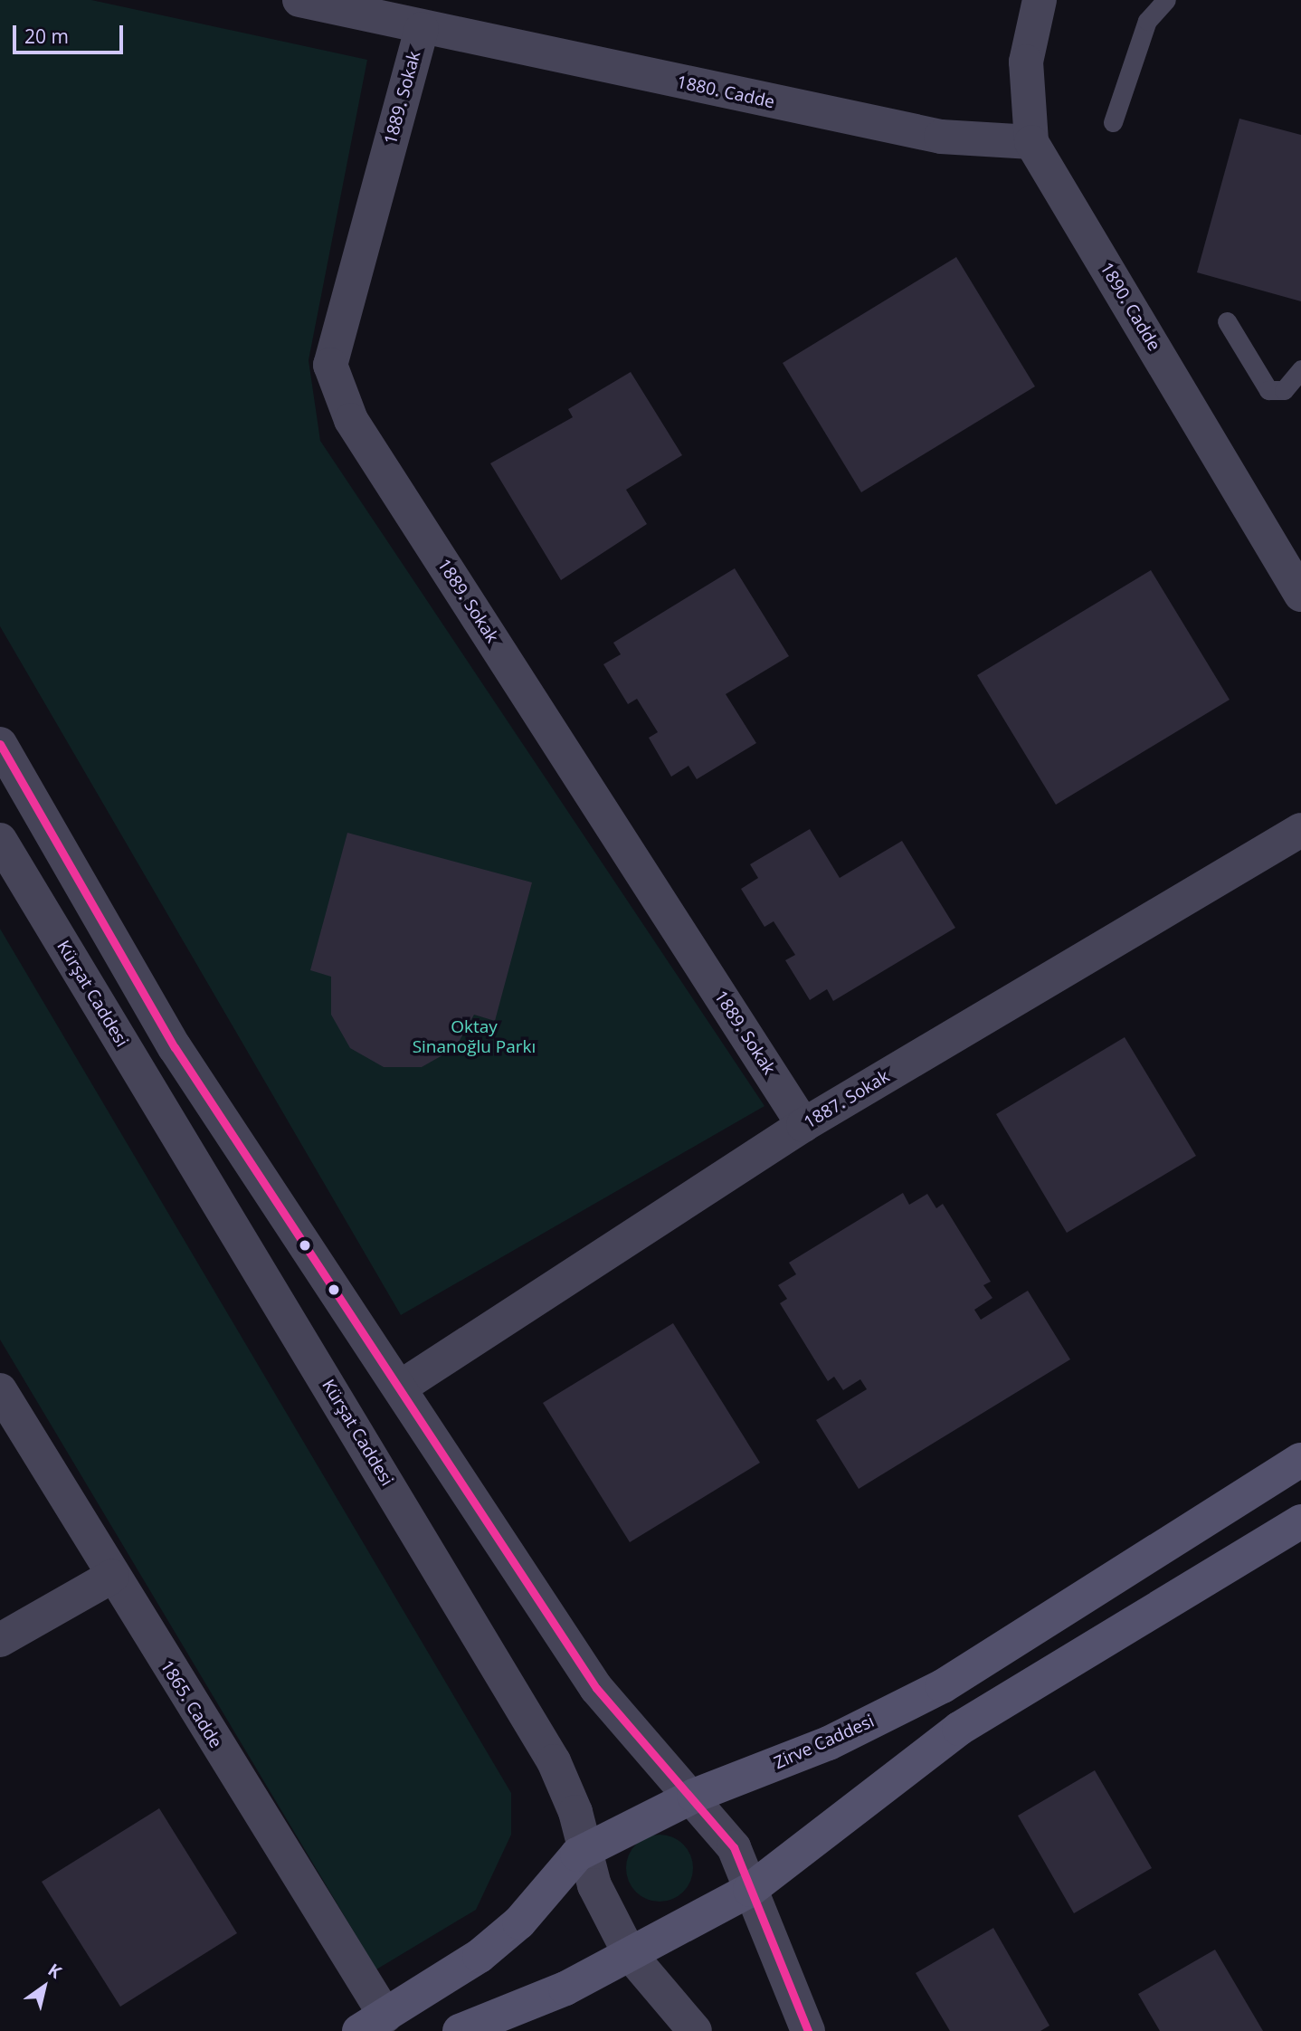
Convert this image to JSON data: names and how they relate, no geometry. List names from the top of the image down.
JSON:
{
  "streets": {
    "main road": ["Zirve Caddesi"],
    "street": [
      "1880. Cadde",
      "1889. Sokak",
      "1890. Cadde",
      "Kürşat Caddesi",
      "1887. Sokak",
      "1865. Cadde"
    ]
  },
  "crossings": [
    ["1880. Cadde", "1889. Sokak"],
    ["1880. Cadde", "1890. Cadde"],
    ["1889. Sokak", "1887. Sokak"],
    ["Kürşat Caddesi", "Zirve Caddesi"],
    ["1865. Cadde", "Zirve Caddesi"]
  ],
  "parks": ["Oktay Sinanoğlu Parkı"],
  "scale_bar": "20 m",
  "north": "top right"
}
